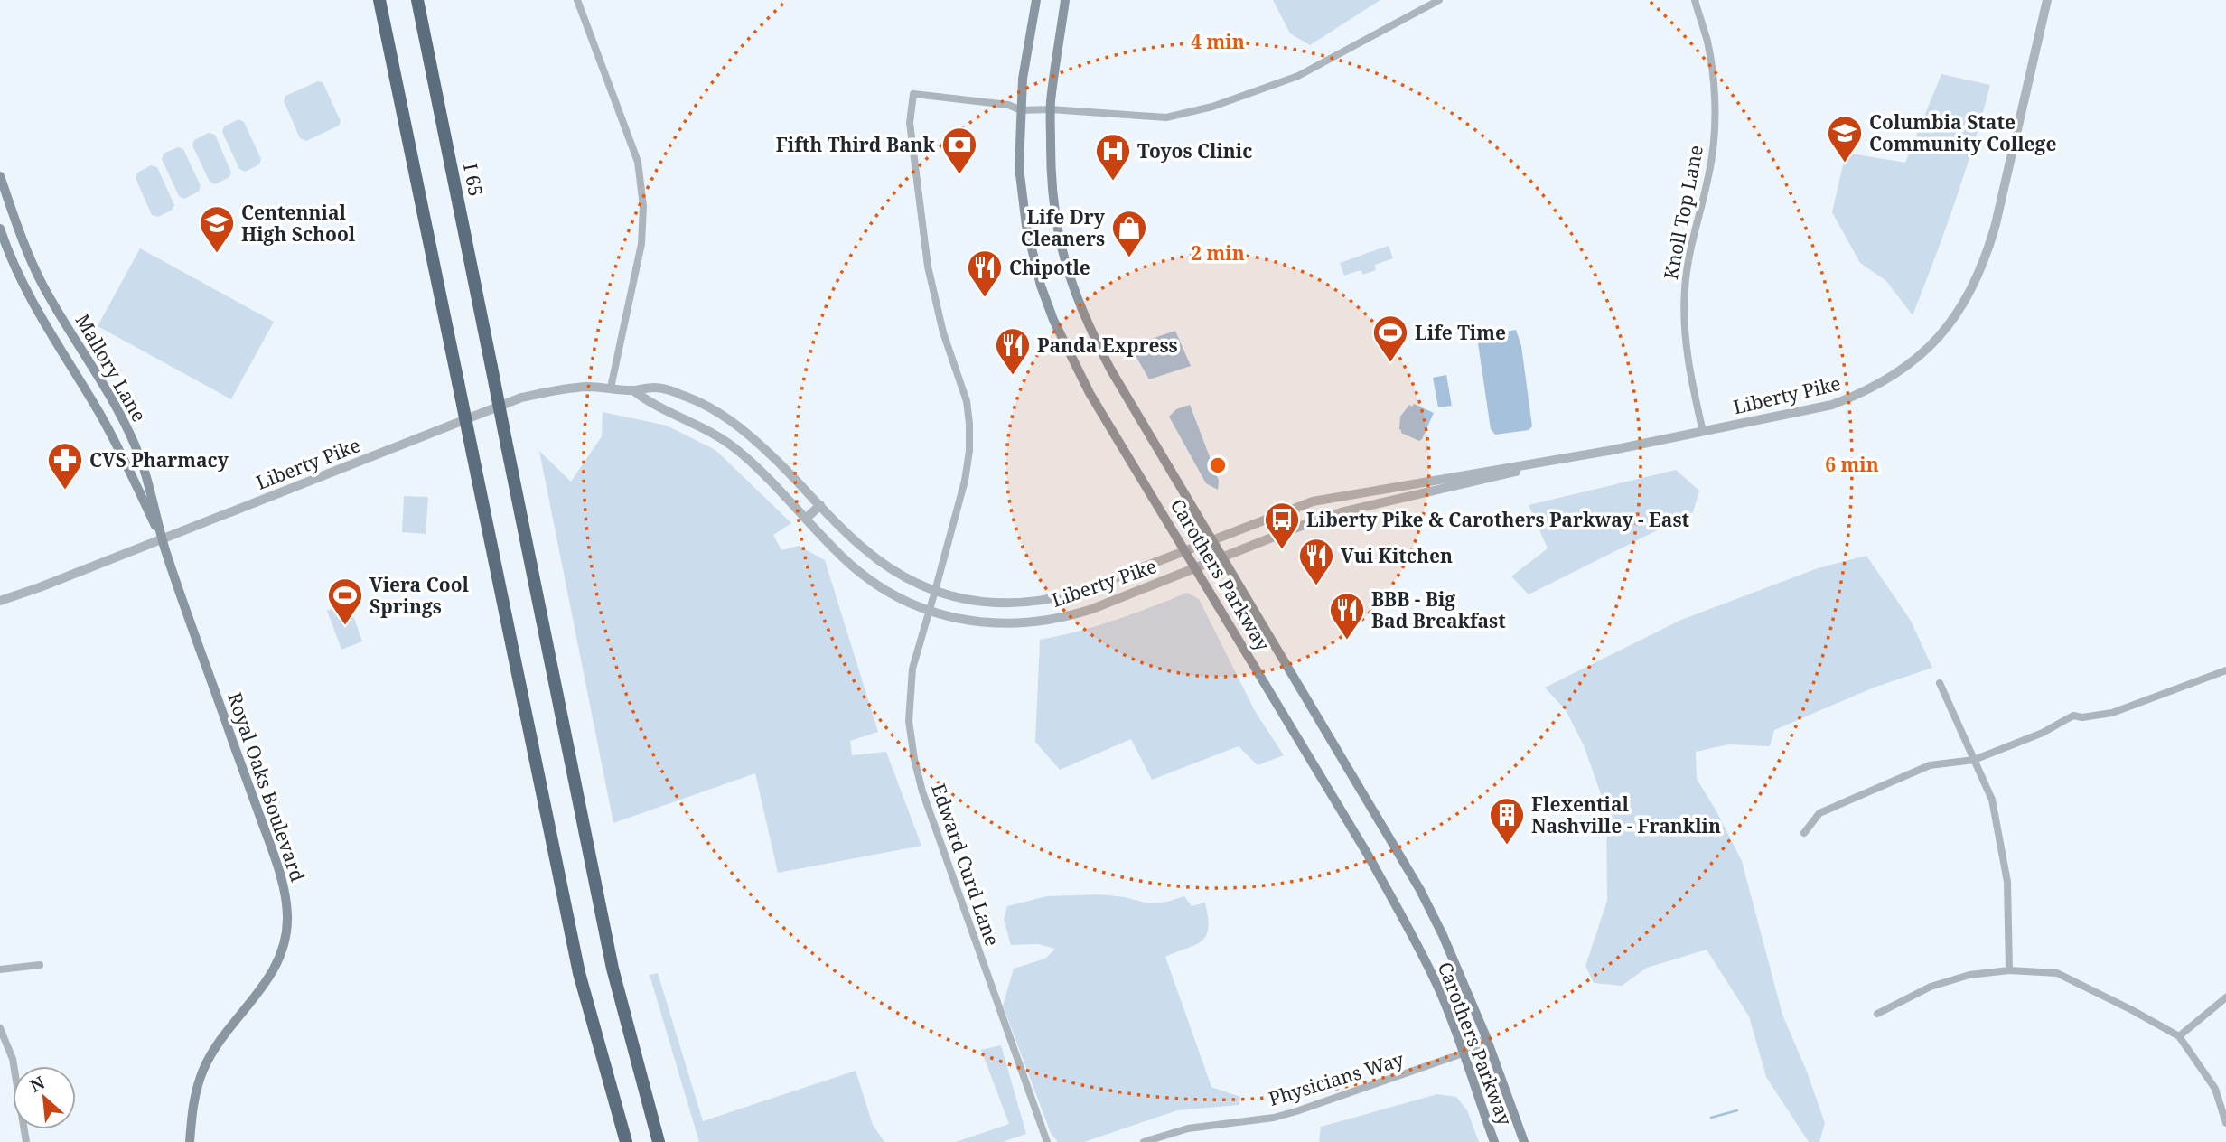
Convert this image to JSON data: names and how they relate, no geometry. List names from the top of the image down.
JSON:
{
  "streets": {
    "highway": ["I 65"],
    "main road": ["Mallory Lane", "Carothers Parkway", "Royal Oaks Boulevard"],
    "street": [
      "Knoll Top Lane",
      "Liberty Pike",
      "Edward Curd Lane",
      "Physicians Way"
    ]
  },
  "crossings": [
    ["Knoll Top Lane", "Liberty Pike"],
    ["Mallory Lane", "Liberty Pike"],
    ["Mallory Lane", "Royal Oaks Boulevard"],
    ["Liberty Pike", "Carothers Parkway"],
    ["Liberty Pike", "Royal Oaks Boulevard"],
    ["Liberty Pike", "Edward Curd Lane"],
    ["Carothers Parkway", "Edward Curd Lane"],
    ["Carothers Parkway", "Physicians Way"]
  ],
  "places": {
    "school or university": ["Columbia State Community College", "Centennial High School"],
    "bank": ["Fifth Third Bank"],
    "hospital": ["Toyos Clinic"],
    "shop": ["Life Dry Cleaners"],
    "restaurant": [
      "Chipotle",
      "Panda Express",
      "Vui Kitchen",
      "BBB - Big Bad Breakfast"
    ],
    "sports": ["Life Time", "Viera Cool Springs"],
    "pharmacy": ["CVS Pharmacy"],
    "bus stop": ["Liberty Pike & Carothers Parkway - East"],
    "building": ["Flexential Nashville - Franklin"]
  },
  "north": "top left",
  "rings": ["4 min", "2 min", "6 min"]
}
